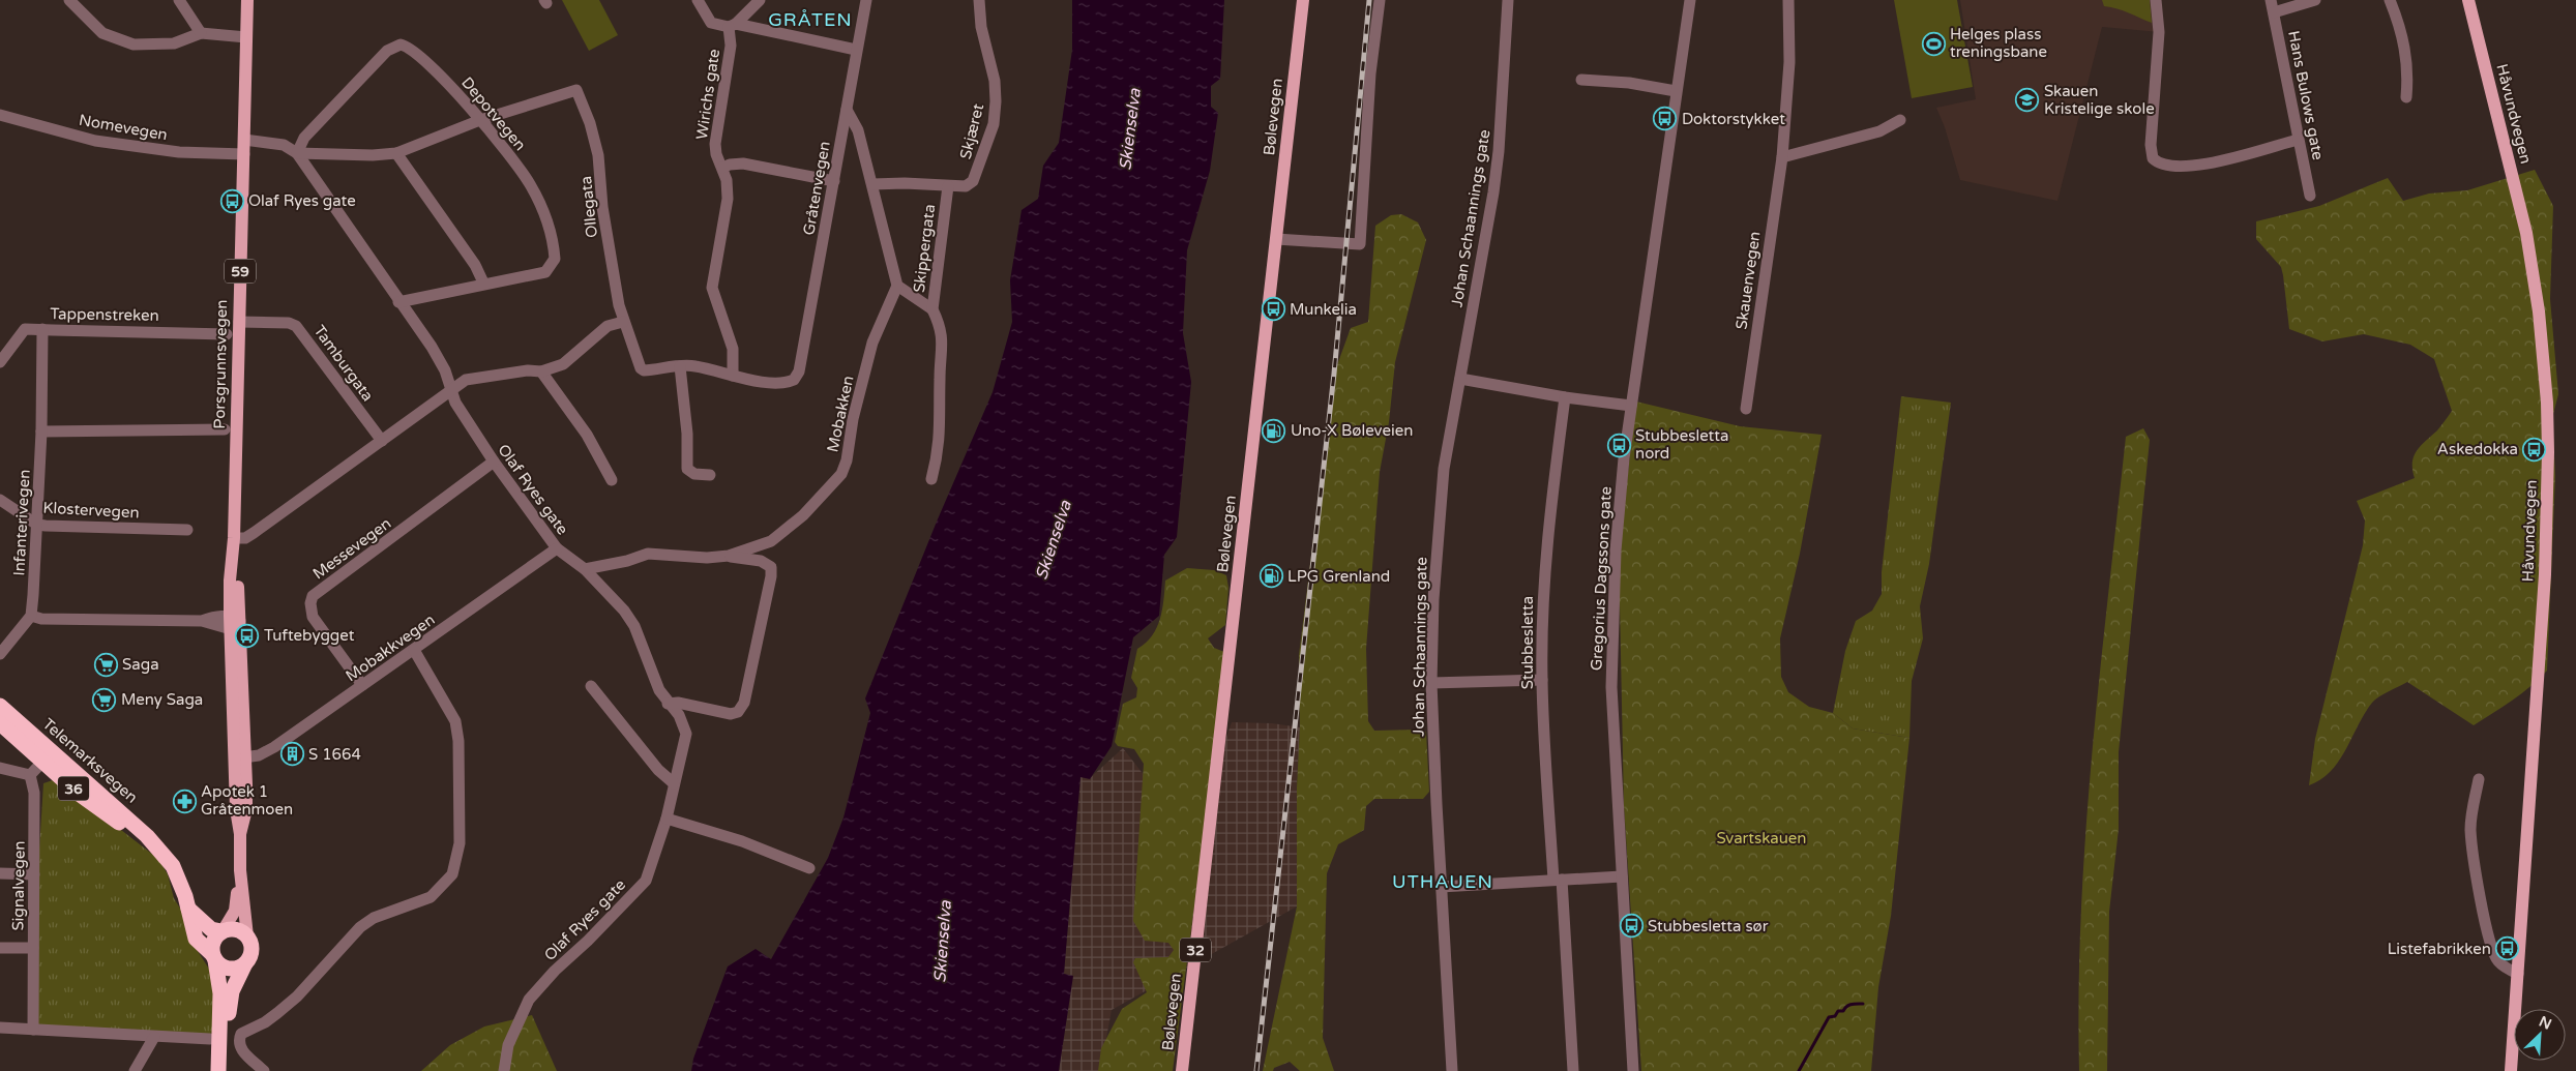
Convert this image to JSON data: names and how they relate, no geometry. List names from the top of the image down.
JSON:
{
  "streets": {
    "highway": ["Porsgrunnsvegen", "Telemarksvegen", "36"],
    "main road": [
      "Håvundvegen",
      "Bølevegen",
      "59",
      "32"
    ],
    "street": [
      "Wirichs gate",
      "Hans Bulows gate",
      "Depotvegen",
      "Nomevegen",
      "Skjæret",
      "Gråtenvegen",
      "Ollegata",
      "Johan Schaannings gate",
      "Skippergata",
      "Skauenvegen",
      "Tappenstreken",
      "Tamburgata",
      "Mobakken",
      "Olaf Ryes gate",
      "Klostervegen",
      "Infanterivegen",
      "Messevegen",
      "Gregorius Dagssons gate",
      "Stubbesletta",
      "Mobakkvegen",
      "Signalvegen"
    ]
  },
  "crossings": [
    ["Wirichs gate", "Gråtenvegen"],
    ["Depotvegen", "Ollegata"],
    ["Depotvegen", "Olaf Ryes gate"],
    ["Nomevegen", "Porsgrunnsvegen"],
    ["Skjæret", "Skippergata"],
    ["Tappenstreken", "Infanterivegen"],
    ["Tamburgata", "Porsgrunnsvegen"],
    ["Porsgrunnsvegen", "Mobakkvegen"],
    ["Porsgrunnsvegen", "Telemarksvegen"],
    ["Porsgrunnsvegen", "36"],
    ["Mobakken", "Olaf Ryes gate"],
    ["Olaf Ryes gate", "Messevegen"],
    ["Olaf Ryes gate", "Mobakkvegen"],
    ["Klostervegen", "Infanterivegen"],
    ["Messevegen", "Mobakkvegen"],
    ["Telemarksvegen", "36"]
  ],
  "districts": ["GRÅTEN", "UTHAUEN"],
  "water": ["Skienselva"],
  "parks": ["Svartskauen"],
  "places": {
    "sports": ["Helges plass treningsbane"],
    "school or university": ["Skauen Kristelige skole"],
    "bus stop": [
      "Doktorstykket",
      "Olaf Ryes gate",
      "Munkelia",
      "Stubbesletta nord",
      "Askedokka",
      "Tuftebygget",
      "Stubbesletta sør",
      "Listefabrikken"
    ],
    "fuel station": ["Uno-X Bøleveien", "LPG Grenland"],
    "supermarket": ["Saga", "Meny Saga"],
    "building": ["S 1664"],
    "pharmacy": ["Apotek 1 Gråtenmoen"]
  },
  "north": "top right"
}
